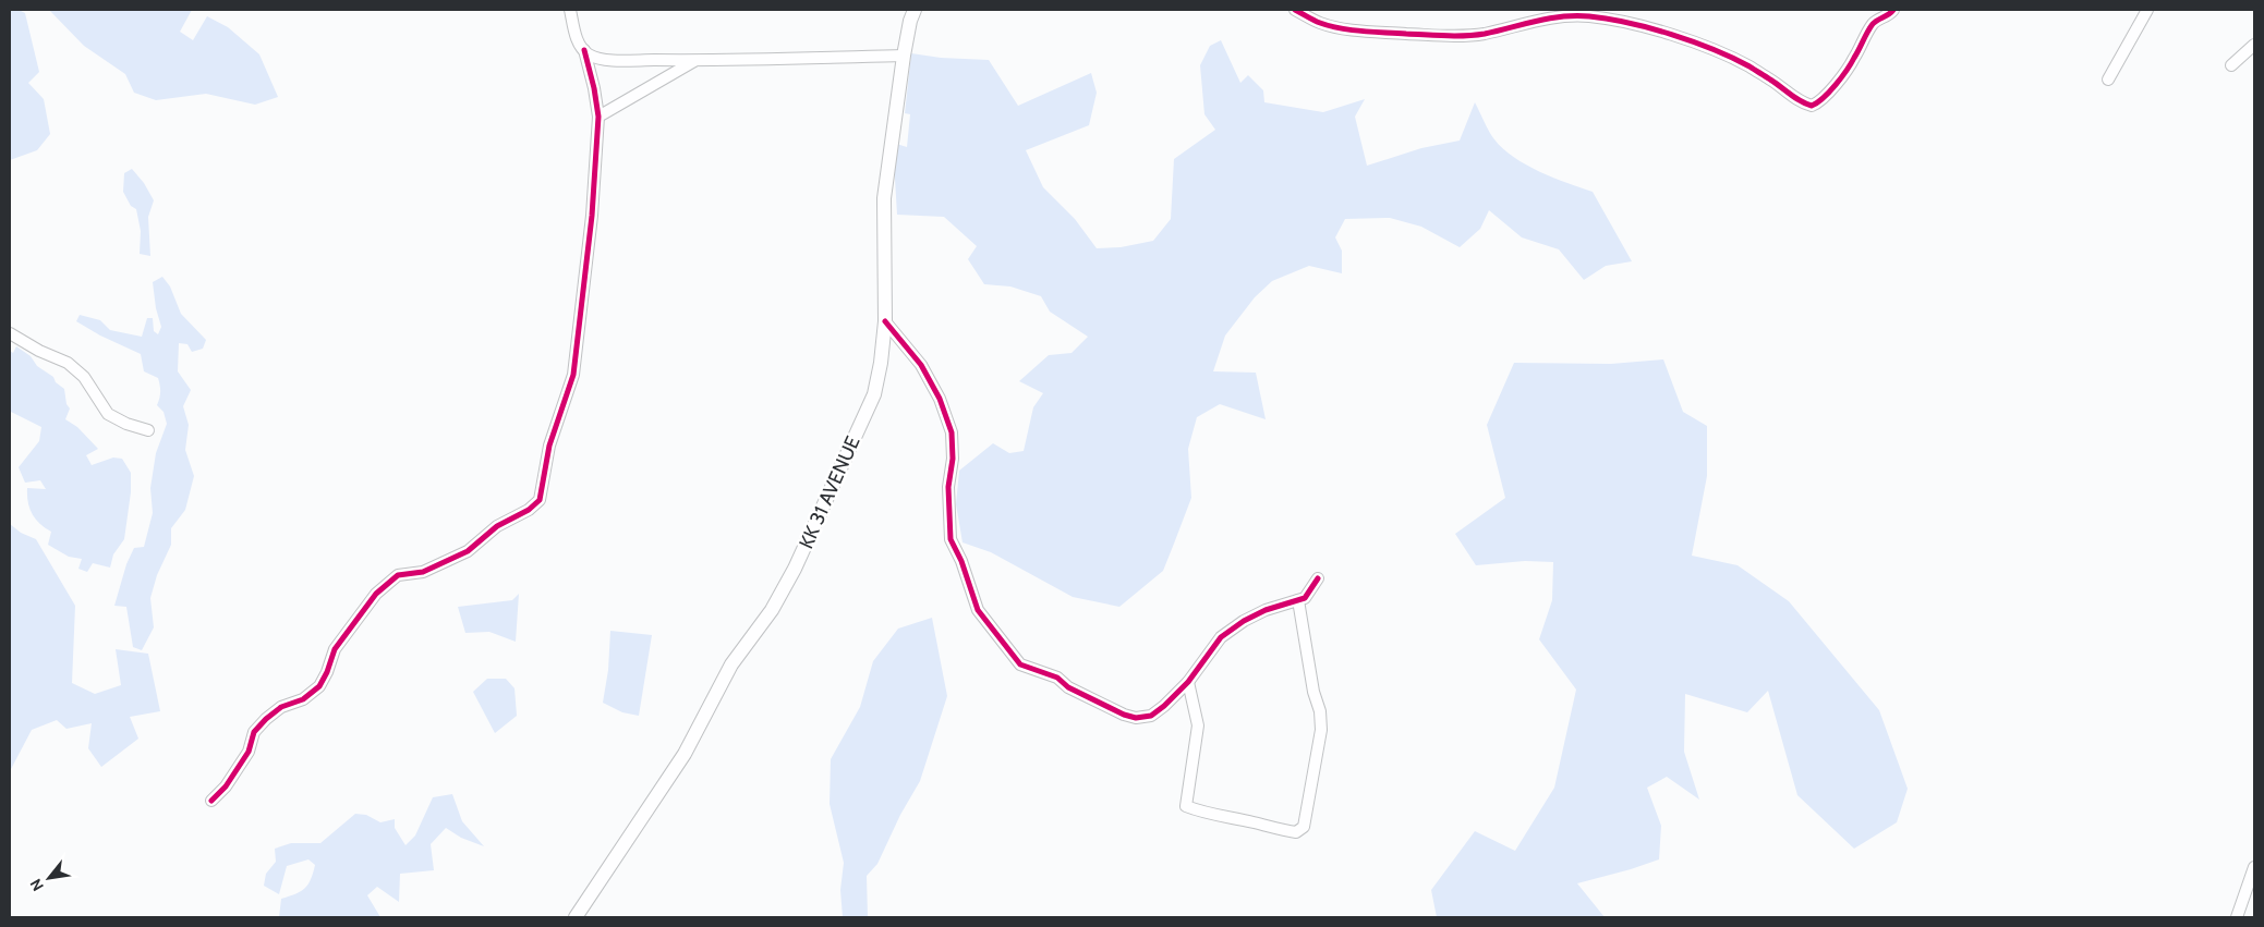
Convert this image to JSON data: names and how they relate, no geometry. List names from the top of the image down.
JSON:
{
  "streets": {
    "main road": ["KK 31 AVENUE"]
  },
  "north": "bottom left"
}
